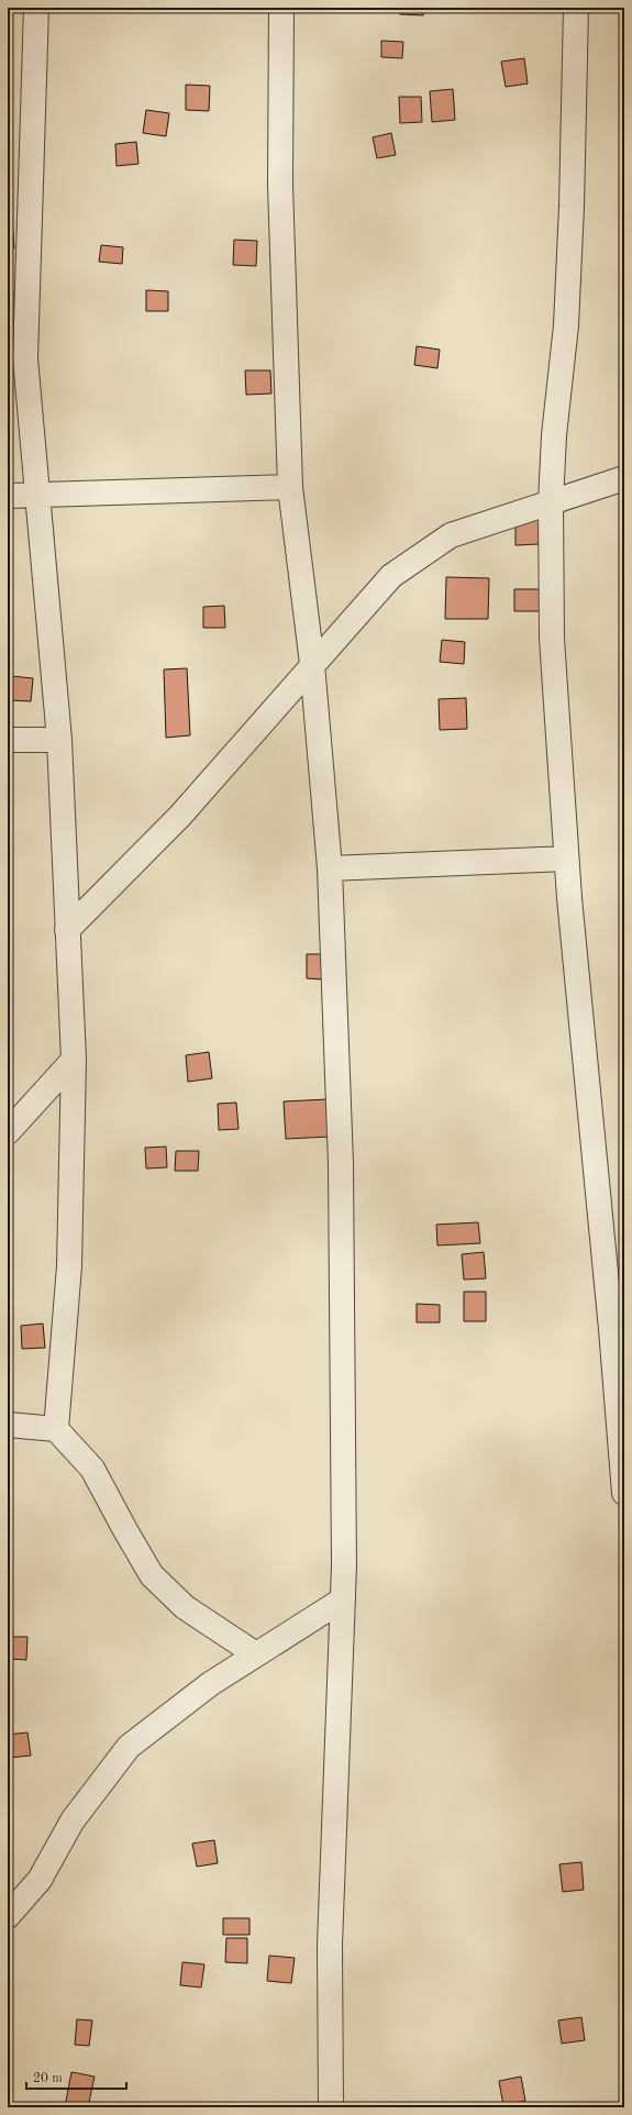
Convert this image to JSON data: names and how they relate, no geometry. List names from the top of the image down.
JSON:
{
  "scale_bar": "20 m"
}
